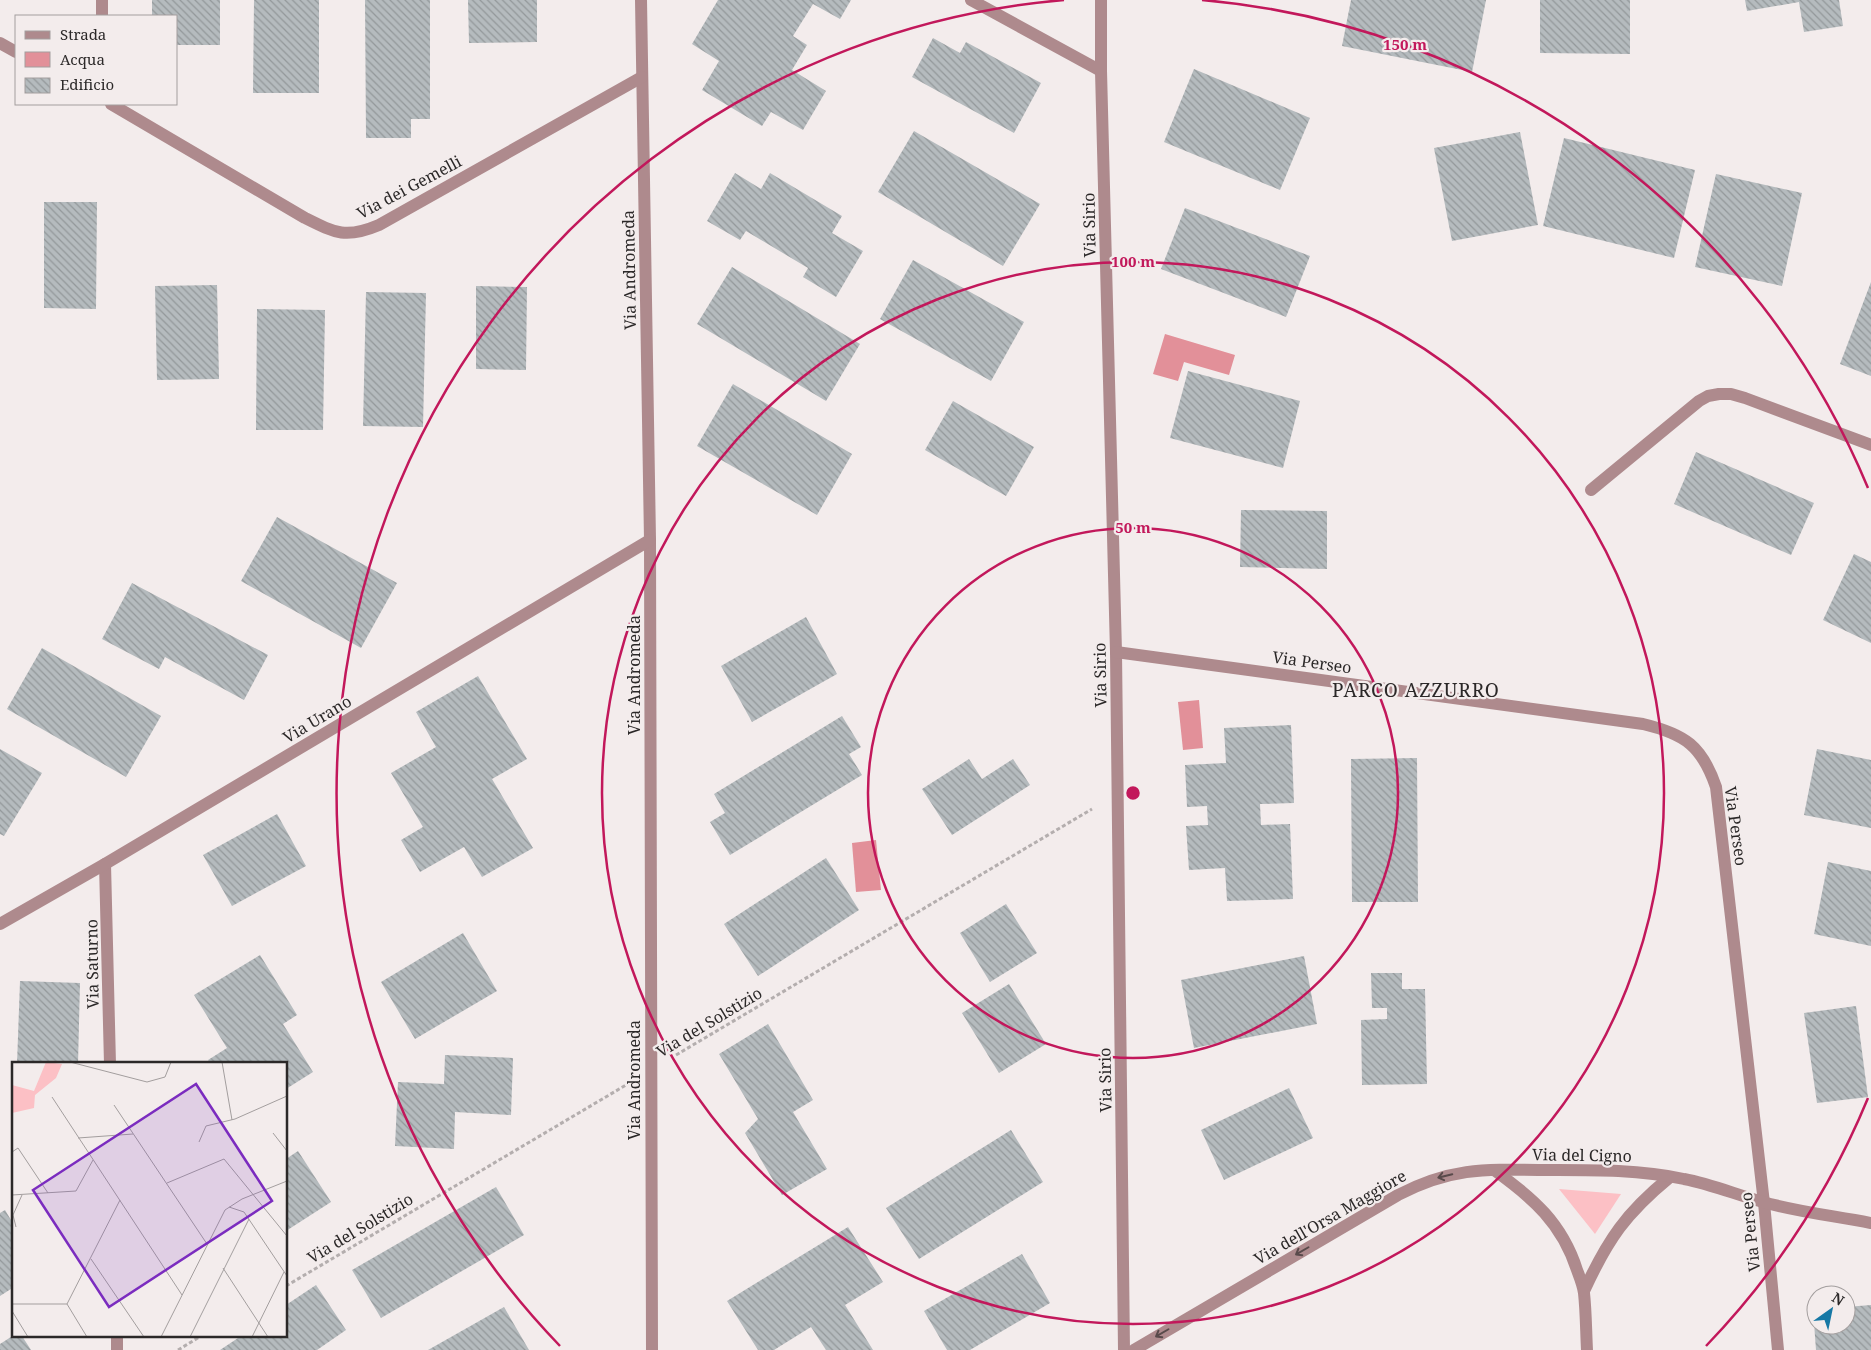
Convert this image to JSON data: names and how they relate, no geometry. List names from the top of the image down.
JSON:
{
  "streets": {
    "street": [
      "Via dei Gemelli",
      "Via Sirio",
      "Via Andromeda",
      "Via Perseo",
      "Via Urano",
      "Via Saturno",
      "Via del Cigno",
      "Via dell'Orsa Maggiore"
    ],
    "path": ["Via del Solstizio"]
  },
  "crossings": [
    ["Via dei Gemelli", "Via Andromeda"],
    ["Via Sirio", "Via Perseo"],
    ["Via Sirio", "Via del Solstizio"],
    ["Via Andromeda", "Via Urano"],
    ["Via Andromeda", "Via del Solstizio"],
    ["Via Perseo", "Via del Cigno"],
    ["Via Urano", "Via Saturno"],
    ["Via del Cigno", "Via dell'Orsa Maggiore"]
  ],
  "one_way": ["Via dell'Orsa Maggiore"],
  "districts": ["PARCO AZZURRO"],
  "legend": ["Strada", "Acqua", "Edificio"],
  "north": "top right",
  "rings": ["150 m", "100 m", "50 m"]
}
